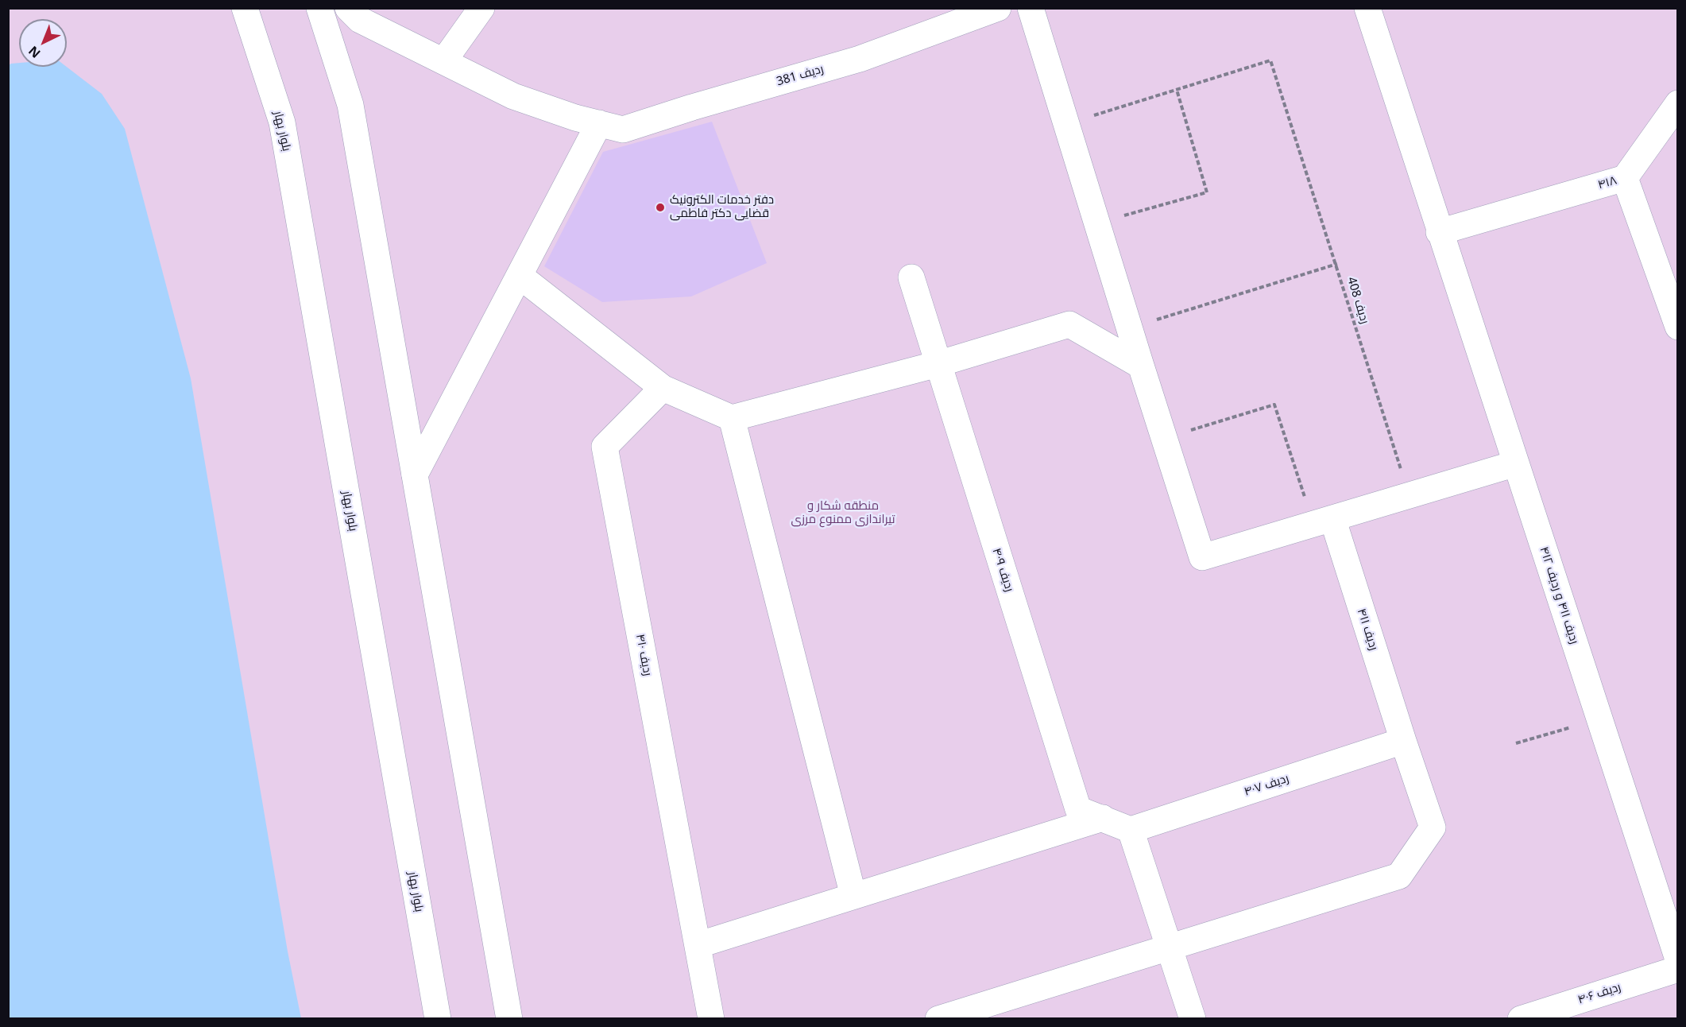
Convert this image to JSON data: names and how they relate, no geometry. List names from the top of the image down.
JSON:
{
  "streets": {
    "street": [
      "ردیف 381",
      "بلوار بهار",
      "۴۱۸",
      "ردیف ۴۰۹",
      "ردیف ۴۱۱ و ردیف ۴۱۲",
      "ردیف ۴۱۱",
      "ردیف ۴۱۰",
      "ردیف ۴۰۷",
      "ردیف ۴۰۶"
    ],
    "path": ["ردیف 408"]
  },
  "crossings": [
    ["۴۱۸", "ردیف ۴۱۱ و ردیف ۴۱۲"],
    ["ردیف ۴۰۹", "ردیف ۴۰۷"],
    ["ردیف ۴۱۱", "ردیف ۴۰۷"]
  ],
  "parks": ["منطقه شکار و تیراندازی ممنوع مرزی"],
  "places": ["دفتر خدمات الکترونیک قضایی دکتر فاطمی"],
  "north": "bottom left"
}
